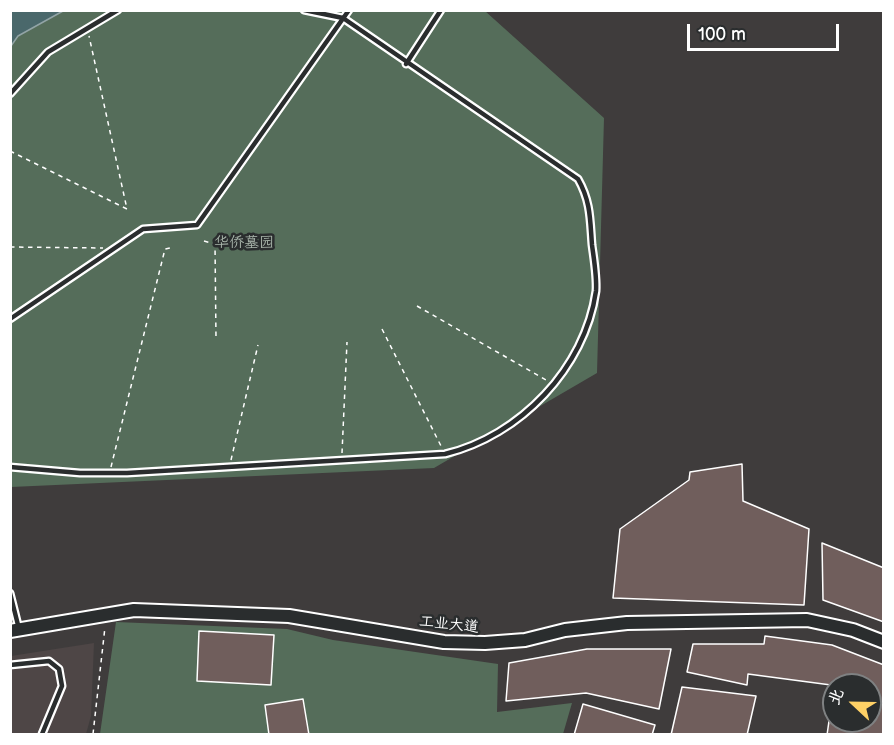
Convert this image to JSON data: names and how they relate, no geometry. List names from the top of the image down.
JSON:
{
  "streets": {
    "street": ["工业大道"]
  },
  "parks": ["华侨墓园"],
  "scale_bar": "100 m",
  "north": "left"
}
